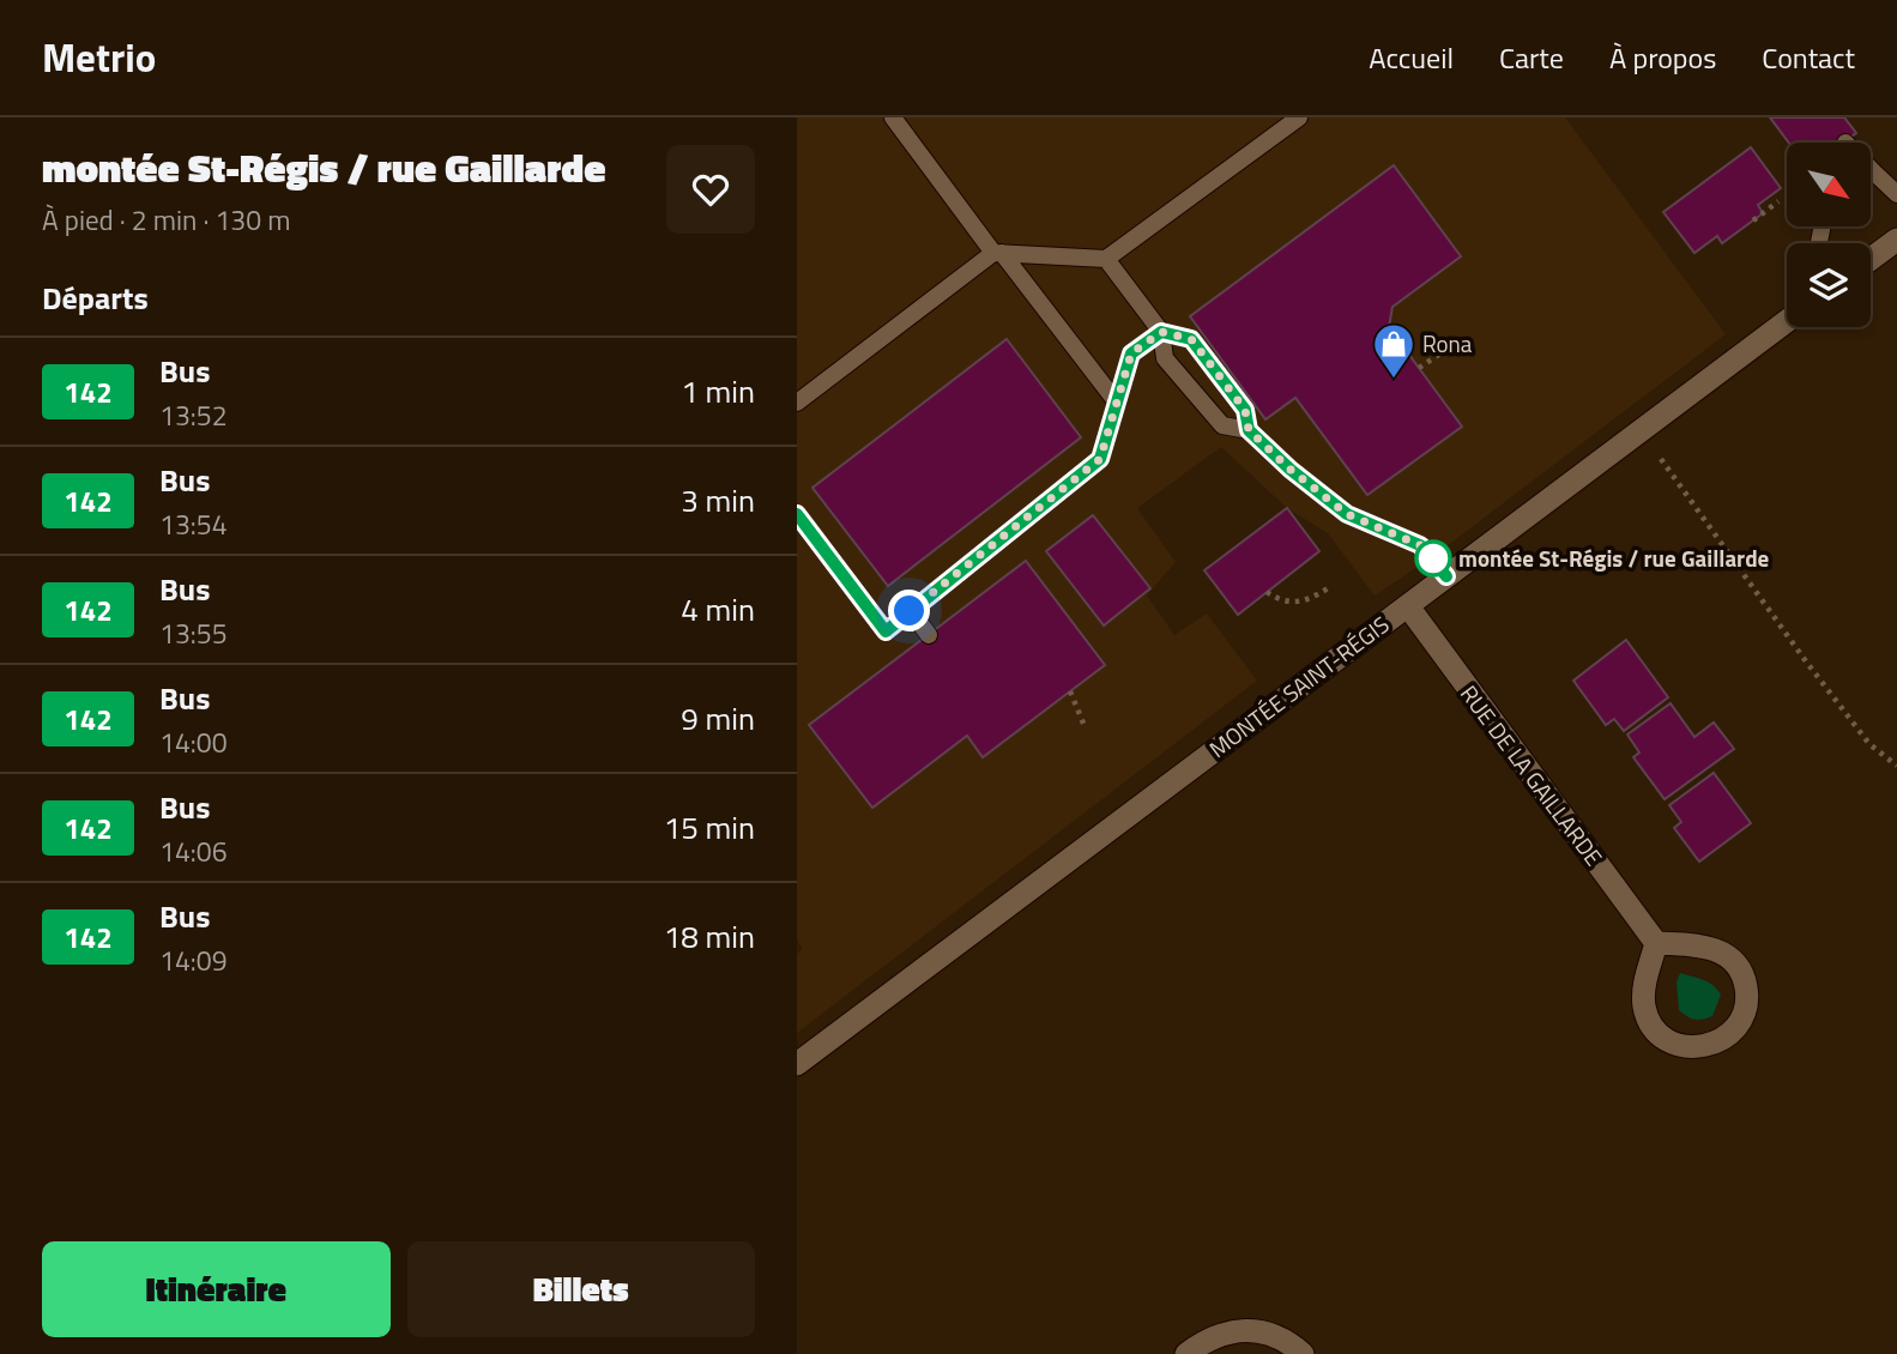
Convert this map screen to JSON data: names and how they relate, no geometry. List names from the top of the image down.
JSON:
{
  "streets": {
    "street": ["MONTÉE SAINT-RÉGIS", "RUE DE LA GAILLARDE"]
  },
  "crossings": [
    ["MONTÉE SAINT-RÉGIS", "RUE DE LA GAILLARDE"]
  ],
  "places": {
    "shop": ["Rona"],
    "other": ["montée St-Régis / rue Gaillarde"]
  },
  "lines": ["bus line 142"],
  "north": "bottom right",
  "page": {
    "header": "Metrio",
    "nav": [
      "Accueil",
      "Carte",
      "À propos",
      "Contact"
    ],
    "heading": [
      ["montée St-Régis / rue Gaillarde", "À pied · 2 min · 130 m"],
      "Départs"
    ],
    "list": [
      {
        "mark": "142",
        "name": "Bus",
        "note": "13:52",
        "value": "1 min"
      },
      {
        "mark": "142",
        "name": "Bus",
        "note": "13:54",
        "value": "3 min"
      },
      {
        "mark": "142",
        "name": "Bus",
        "note": "13:55",
        "value": "4 min"
      },
      {
        "mark": "142",
        "name": "Bus",
        "note": "14:00",
        "value": "9 min"
      },
      {
        "mark": "142",
        "name": "Bus",
        "note": "14:06",
        "value": "15 min"
      },
      {
        "mark": "142",
        "name": "Bus",
        "note": "14:09",
        "value": "18 min"
      }
    ],
    "buttons": ["Itinéraire", "Billets"]
  }
}
